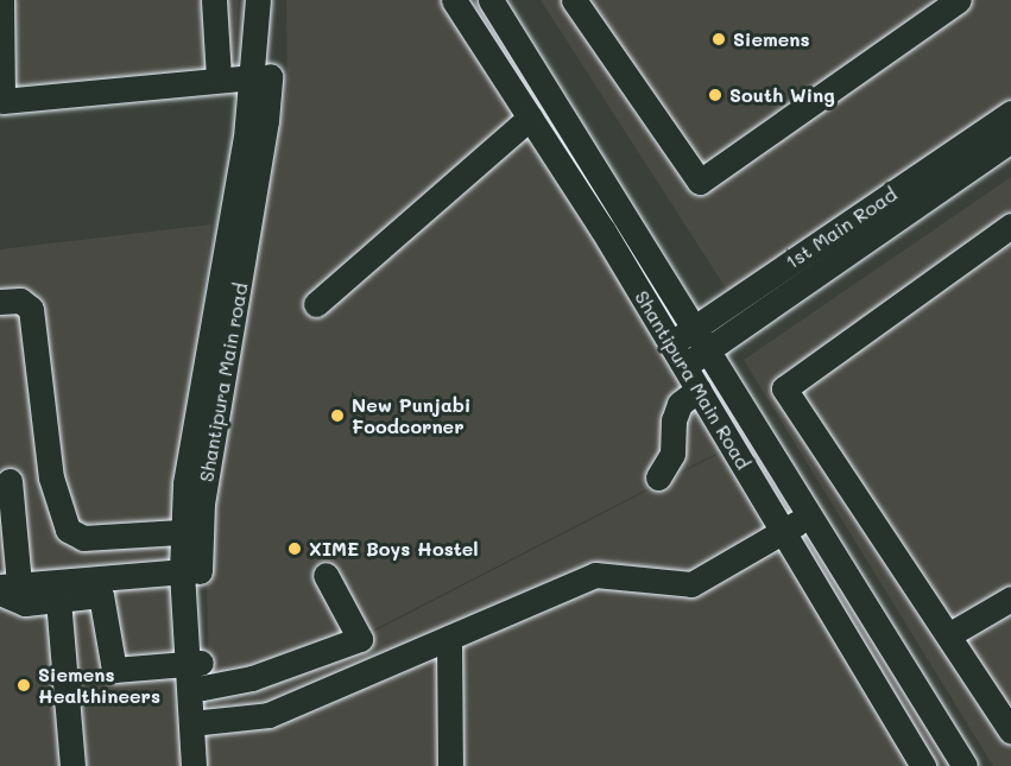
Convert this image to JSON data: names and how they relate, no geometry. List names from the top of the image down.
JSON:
{
  "streets": {
    "street": ["1st Main Road", "Shantipura Main Road", "Shantipura Main road"]
  },
  "crossings": [
    ["1st Main Road", "Shantipura Main Road"],
    ["Shantipura Main Road", "Shantipura Main road"]
  ],
  "places": [
    "Siemens",
    "South Wing",
    "New Punjabi Foodcorner",
    "XIME Boys Hostel",
    "Siemens Healthineers"
  ]
}
